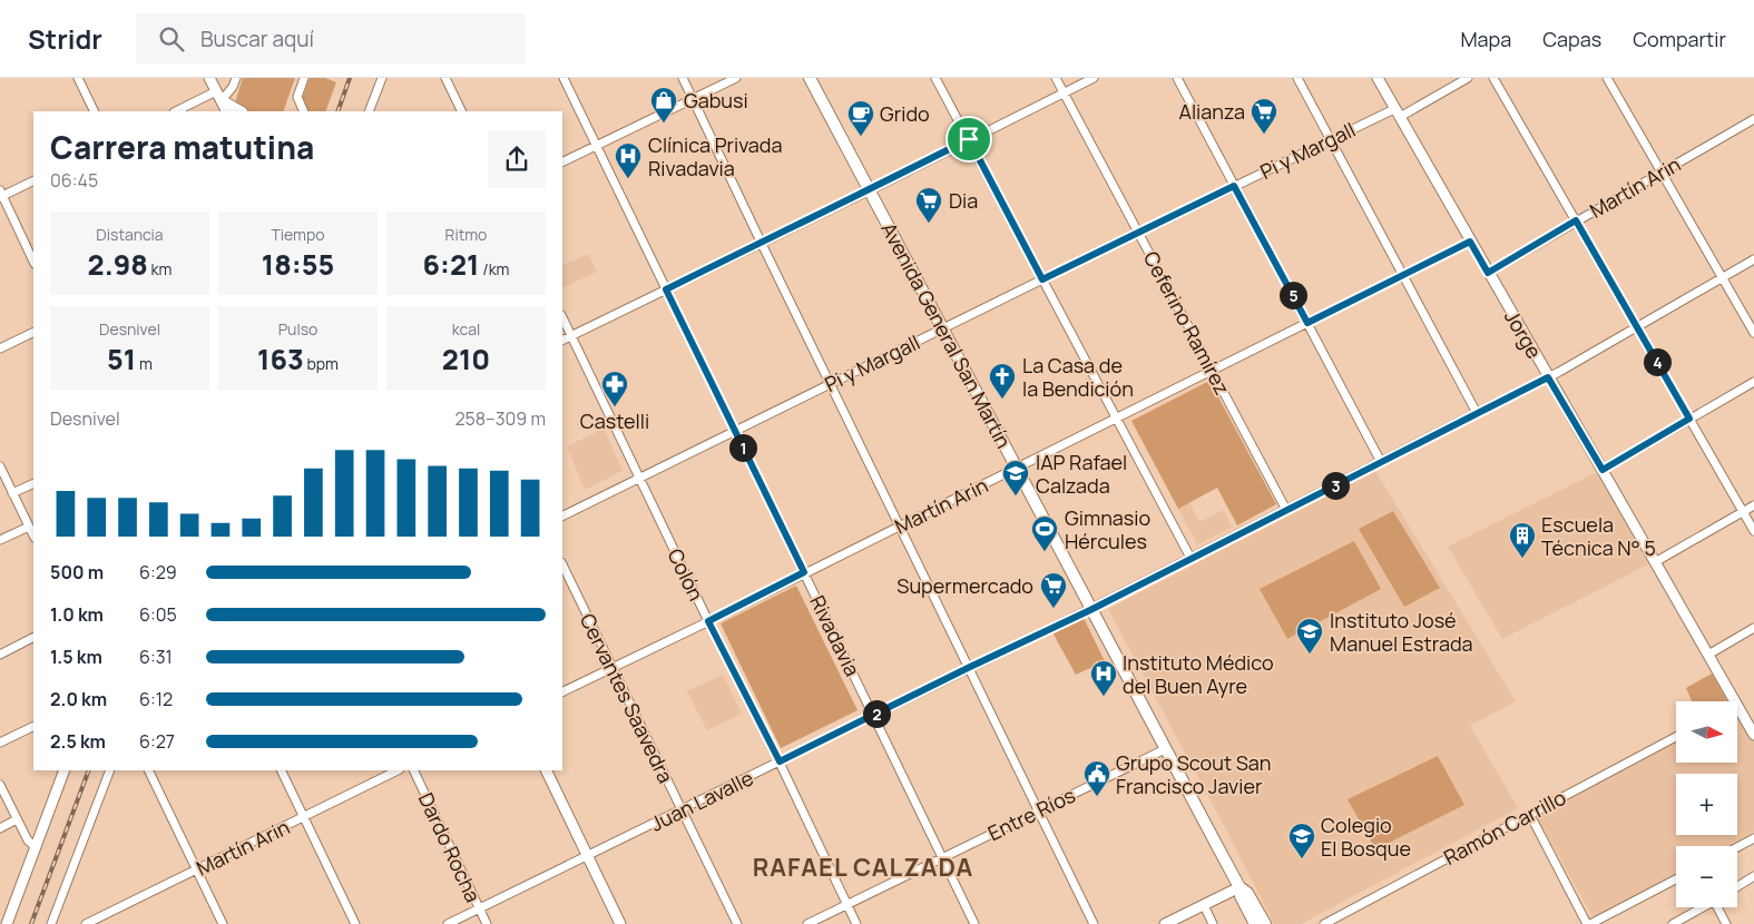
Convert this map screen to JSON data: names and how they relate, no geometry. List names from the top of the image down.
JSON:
{
  "streets": {
    "main road": ["Avenida General San Martín"],
    "street": [
      "Pi y Margall",
      "Martín Arin",
      "Ceferino Ramírez",
      "Jorge",
      "Colón",
      "Rivadavia",
      "Cervantes Saavedra",
      "Juan Lavalle",
      "Entre Ríos",
      "Ramón Carrillo",
      "Dardo Rocha"
    ]
  },
  "crossings": [
    ["Pi y Margall", "Ceferino Ramírez"],
    ["Pi y Margall", "Jorge"],
    ["Pi y Margall", "Avenida General San Martín"],
    ["Pi y Margall", "Colón"],
    ["Pi y Margall", "Rivadavia"],
    ["Martín Arin", "Ceferino Ramírez"],
    ["Martín Arin", "Jorge"],
    ["Martín Arin", "Avenida General San Martín"],
    ["Martín Arin", "Colón"],
    ["Martín Arin", "Rivadavia"],
    ["Martín Arin", "Cervantes Saavedra"],
    ["Ceferino Ramírez", "Juan Lavalle"],
    ["Jorge", "Juan Lavalle"],
    ["Avenida General San Martín", "Juan Lavalle"],
    ["Avenida General San Martín", "Entre Ríos"],
    ["Colón", "Juan Lavalle"],
    ["Colón", "Entre Ríos"],
    ["Rivadavia", "Juan Lavalle"],
    ["Rivadavia", "Entre Ríos"],
    ["Cervantes Saavedra", "Juan Lavalle"],
    ["Juan Lavalle", "Dardo Rocha"]
  ],
  "districts": ["RAFAEL CALZADA"],
  "places": {
    "shop": ["Gabusi"],
    "supermarket": ["Alianza", "Dia", "Supermercado"],
    "cafe": ["Grido"],
    "hospital": ["Clínica Privada Rivadavia", "Instituto Médico del Buen Ayre"],
    "church": ["La Casa de la Bendición"],
    "pharmacy": ["Castelli"],
    "school or university": ["IAP Rafael Calzada", "Instituto José Manuel Estrada", "Colegio El Bosque"],
    "sports": ["Gimnasio Hércules"],
    "building": ["Escuela Técnica N° 5"],
    "public building": ["Grupo Scout San Francisco Javier"]
  },
  "north": "right",
  "page": {
    "header": "Stridr",
    "search": "Buscar aquí",
    "nav": ["Mapa", "Capas", "Compartir"],
    "heading": ["Carrera matutina", "06:45"],
    "stats": [
      ["Distancia", "2.98 km"],
      ["Tiempo", "18:55"],
      ["Ritmo", "6:21 /km"],
      ["Desnivel", "51 m"],
      ["Pulso", "163 bpm"],
      ["kcal", "210"]
    ],
    "pins": [
      "5",
      "4",
      "1",
      "3",
      "2"
    ],
    "chart": ["Desnivel", "258–309 m"],
    "list": [
      {
        "name": "500 m",
        "note": "6:29"
      },
      {
        "name": "1.0 km",
        "note": "6:05"
      },
      {
        "name": "1.5 km",
        "note": "6:31"
      },
      {
        "name": "2.0 km",
        "note": "6:12"
      },
      {
        "name": "2.5 km",
        "note": "6:27"
      }
    ],
    "map_buttons": ["+", "−"]
  }
}
